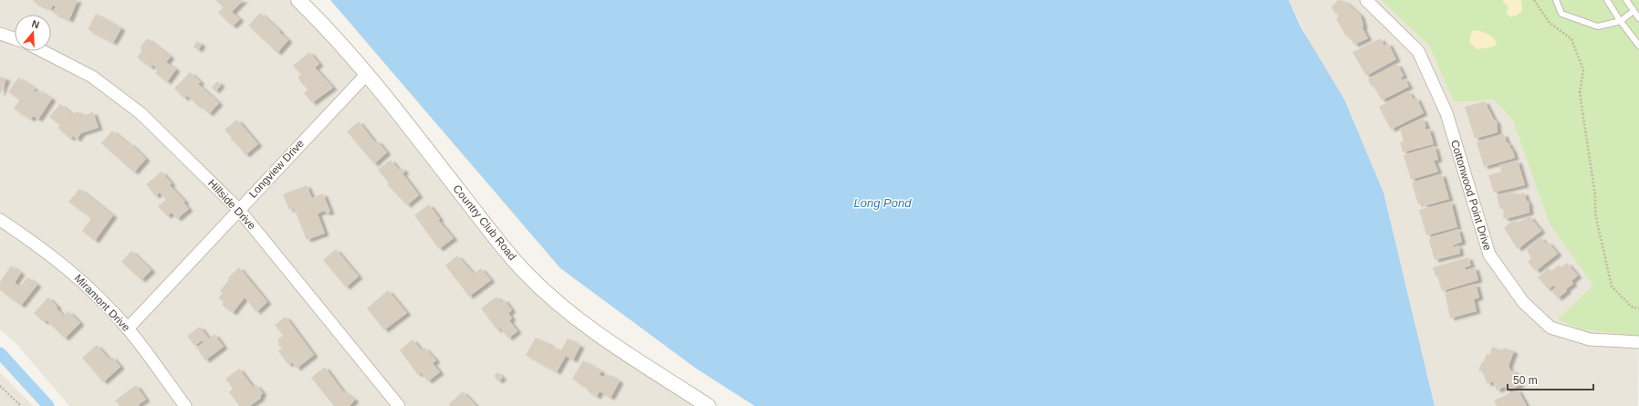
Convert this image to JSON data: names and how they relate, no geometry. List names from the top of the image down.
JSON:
{
  "streets": {
    "street": [
      "Longview Drive",
      "Cottonwood Point Drive",
      "Hillside Drive",
      "Country Club Road",
      "Miramont Drive"
    ]
  },
  "crossings": [
    ["Longview Drive", "Hillside Drive"],
    ["Longview Drive", "Country Club Road"],
    ["Longview Drive", "Miramont Drive"]
  ],
  "water": ["Long Pond"],
  "scale_bar": "50 m",
  "north": "top"
}
